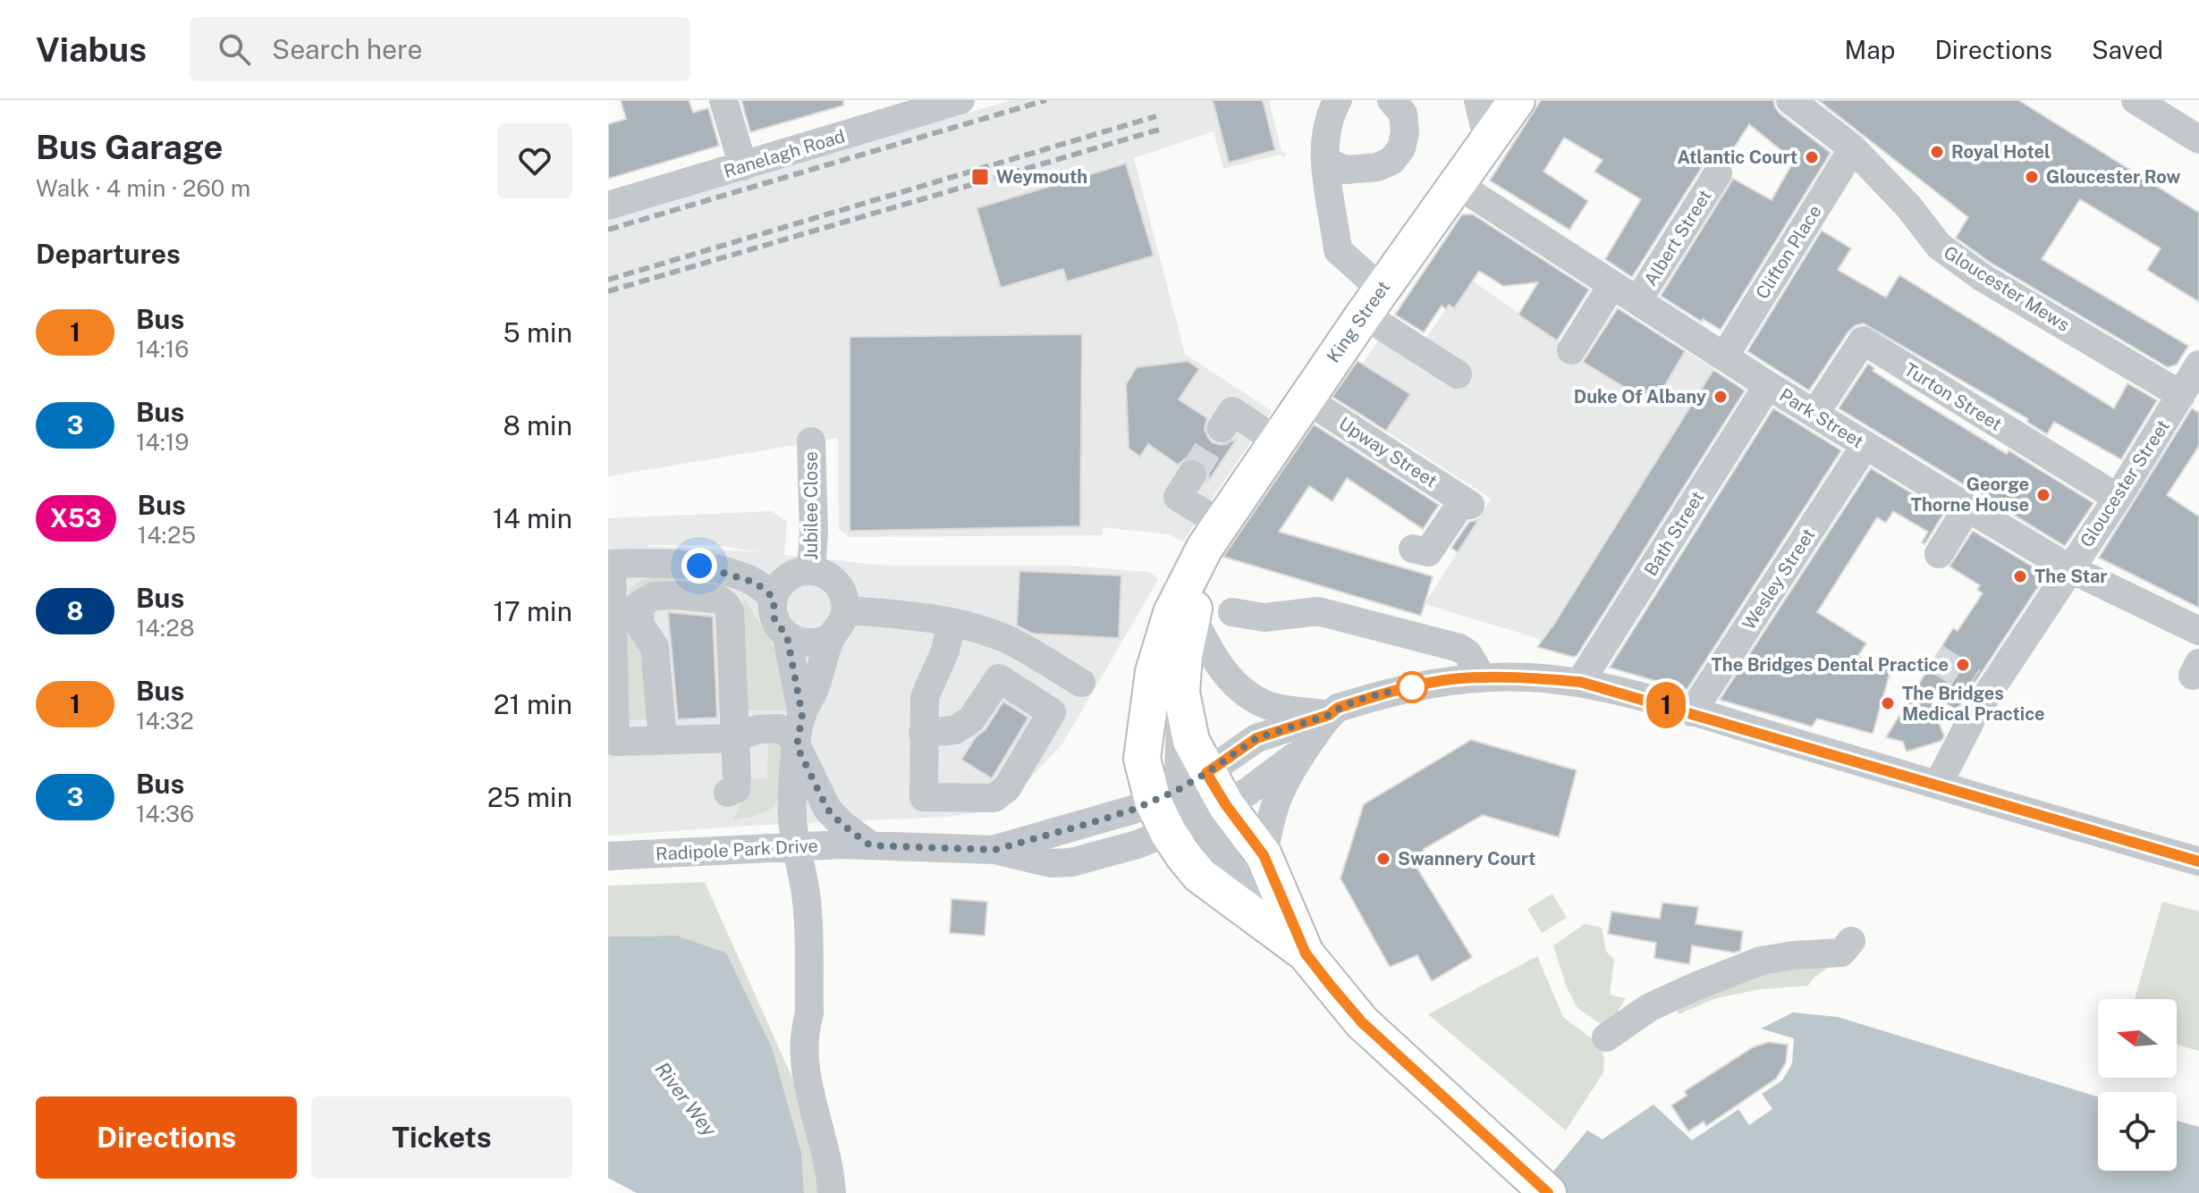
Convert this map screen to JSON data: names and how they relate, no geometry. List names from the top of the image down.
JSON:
{
  "streets": {
    "main road": ["King Street"],
    "street": [
      "Ranelagh Road",
      "Albert Street",
      "Clifton Place",
      "Gloucester Mews",
      "Turton Street",
      "Park Street",
      "Upway Street",
      "Gloucester Street",
      "Jubilee Close",
      "Bath Street",
      "Wesley Street",
      "Radipole Park Drive"
    ]
  },
  "crossings": [
    ["Albert Street", "Park Street"],
    ["Clifton Place", "Gloucester Mews"],
    ["Clifton Place", "Park Street"],
    ["Gloucester Mews", "Gloucester Street"],
    ["King Street", "Park Street"],
    ["King Street", "Upway Street"],
    ["King Street", "Radipole Park Drive"],
    ["Turton Street", "Park Street"],
    ["Turton Street", "Gloucester Street"],
    ["Park Street", "Gloucester Street"],
    ["Park Street", "Bath Street"],
    ["Park Street", "Wesley Street"]
  ],
  "water": ["River Wey"],
  "places": {
    "other": [
      "Royal Hotel",
      "Atlantic Court",
      "Gloucester Row",
      "Duke Of Albany",
      "George Thorne House",
      "The Star",
      "The Bridges Dental Practice",
      "The Bridges Medical Practice",
      "Swannery Court"
    ],
    "transit": ["Weymouth"]
  },
  "lines": ["bus line 1"],
  "north": "left",
  "page": {
    "header": "Viabus",
    "search": "Search here",
    "nav": ["Map", "Directions", "Saved"],
    "heading": [
      ["Bus Garage", "Walk · 4 min · 260 m"],
      "Departures"
    ],
    "on_map": "1",
    "list": [
      {
        "mark": "1",
        "name": "Bus",
        "note": "14:16",
        "value": "5 min"
      },
      {
        "mark": "3",
        "name": "Bus",
        "note": "14:19",
        "value": "8 min"
      },
      {
        "mark": "X53",
        "name": "Bus",
        "note": "14:25",
        "value": "14 min"
      },
      {
        "mark": "8",
        "name": "Bus",
        "note": "14:28",
        "value": "17 min"
      },
      {
        "mark": "1",
        "name": "Bus",
        "note": "14:32",
        "value": "21 min"
      },
      {
        "mark": "3",
        "name": "Bus",
        "note": "14:36",
        "value": "25 min"
      }
    ],
    "buttons": ["Directions", "Tickets"]
  }
}
